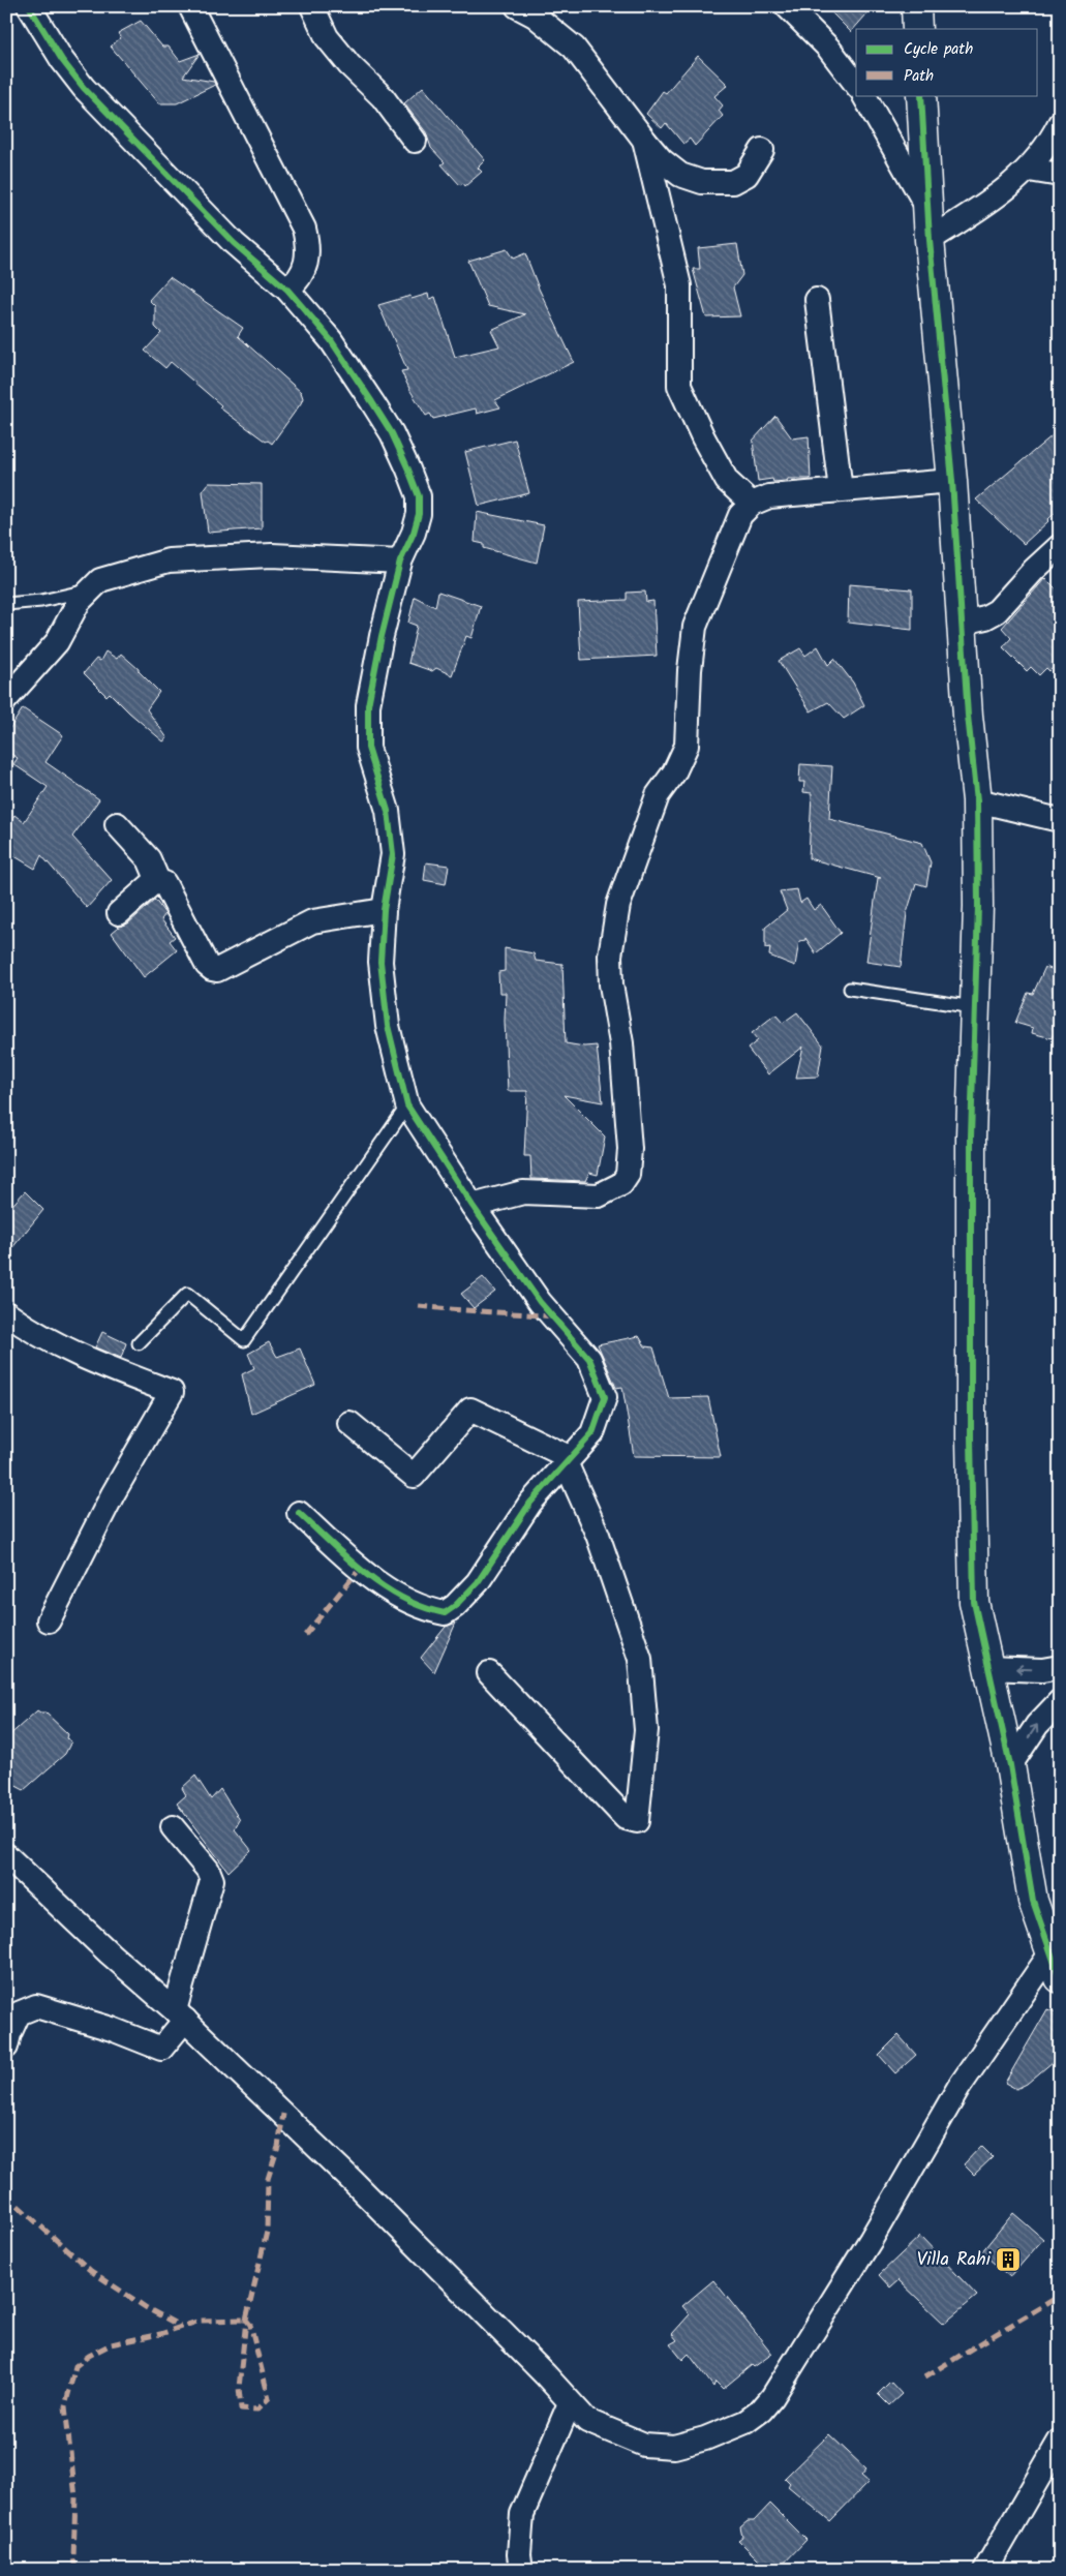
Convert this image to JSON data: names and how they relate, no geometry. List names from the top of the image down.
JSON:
{
  "places": {
    "building": ["Villa Rahi"]
  },
  "legend": ["Cycle path", "Path"]
}
